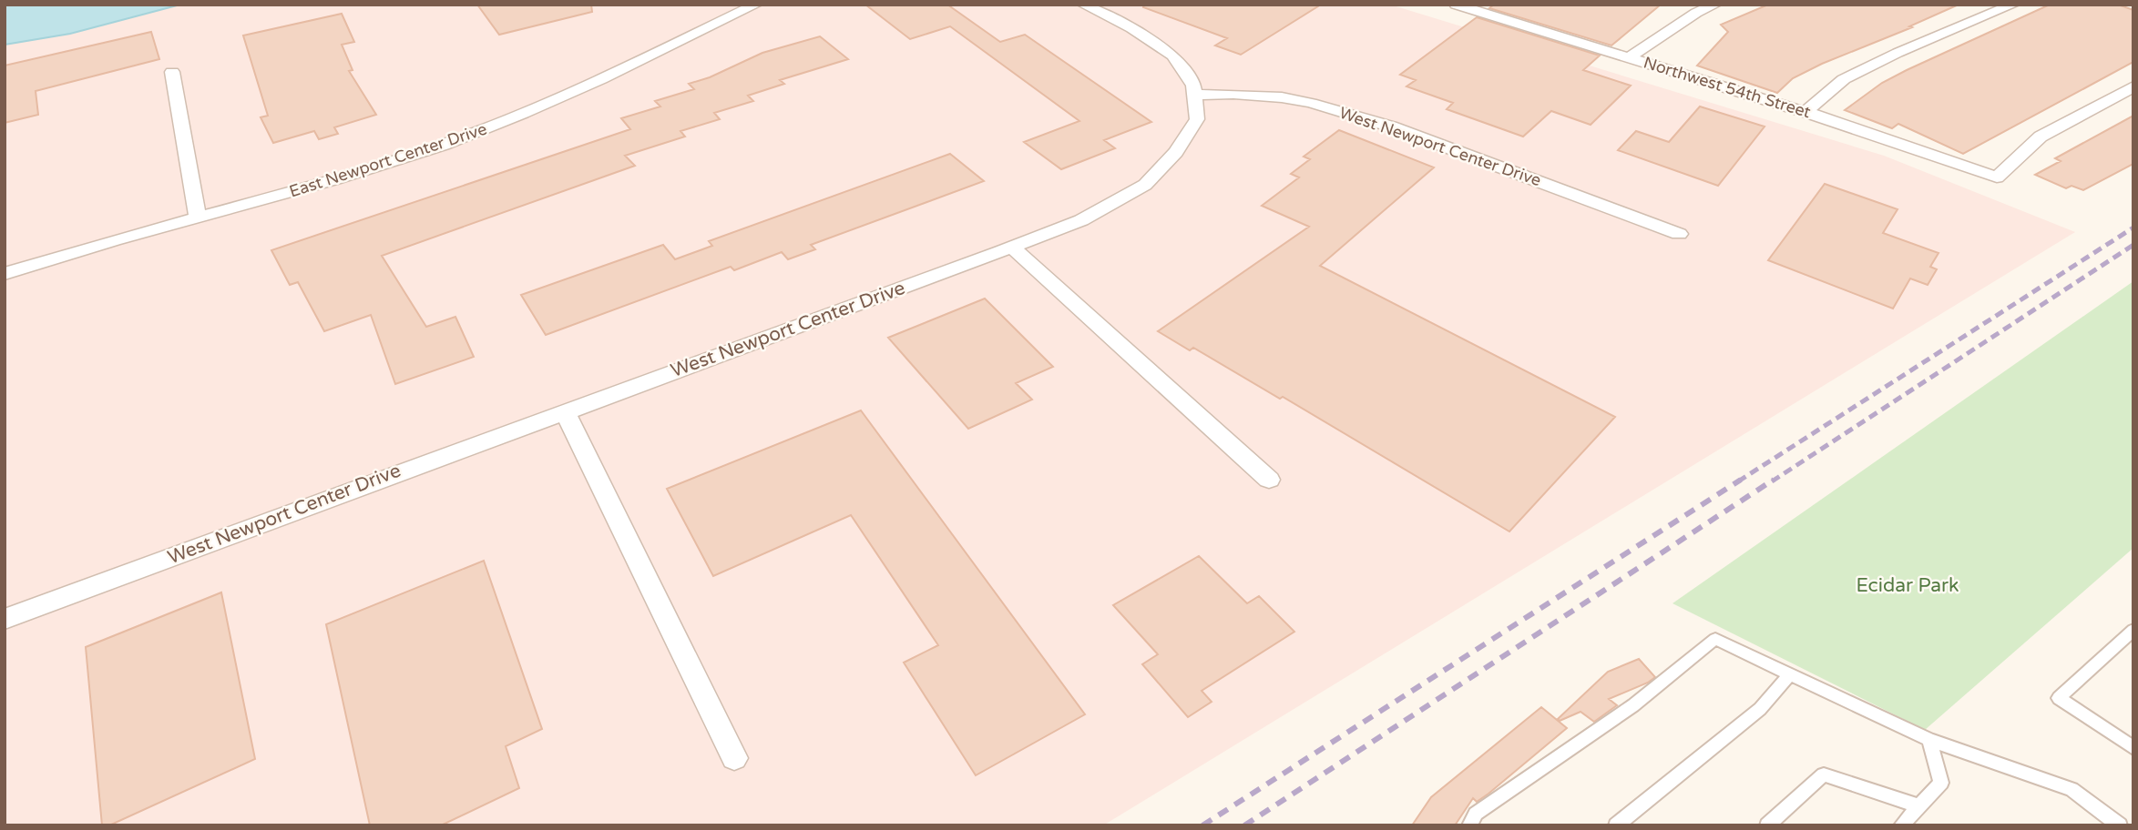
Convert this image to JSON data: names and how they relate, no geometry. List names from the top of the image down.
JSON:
{
  "streets": {
    "street": ["Northwest 54th Street", "West Newport Center Drive", "East Newport Center Drive"]
  },
  "parks": ["Ecidar Park"]
}
